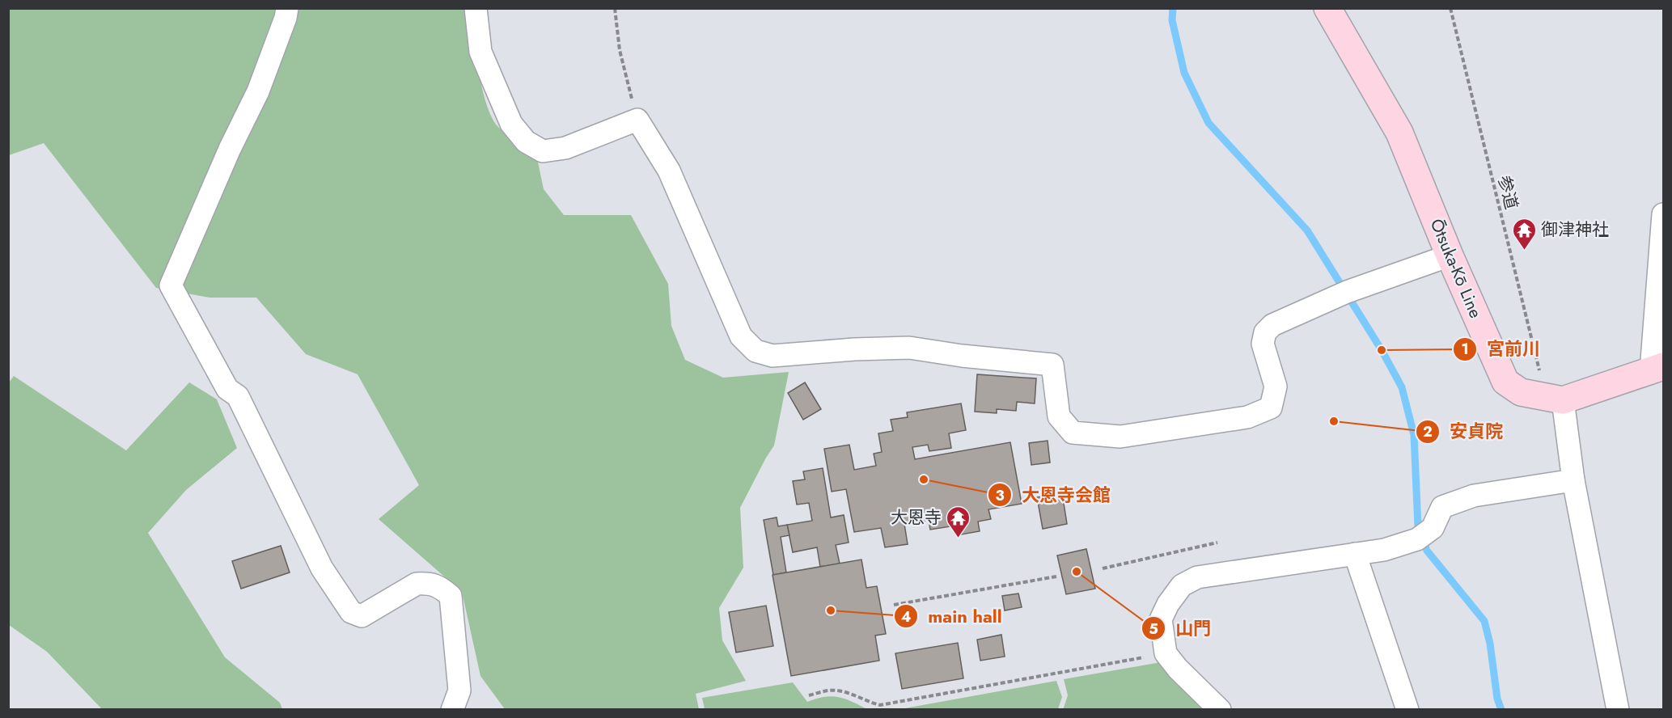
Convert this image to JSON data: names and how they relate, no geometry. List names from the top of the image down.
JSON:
{
  "streets": {
    "main road": ["Ōtsuka-Kō Line"],
    "path": ["参道"]
  },
  "places": {
    "temple": ["御津神社", "大恩寺"],
    "other": [
      "宮前川",
      "安貞院",
      "大恩寺会館",
      "山門",
      "main hall"
    ]
  }
}
